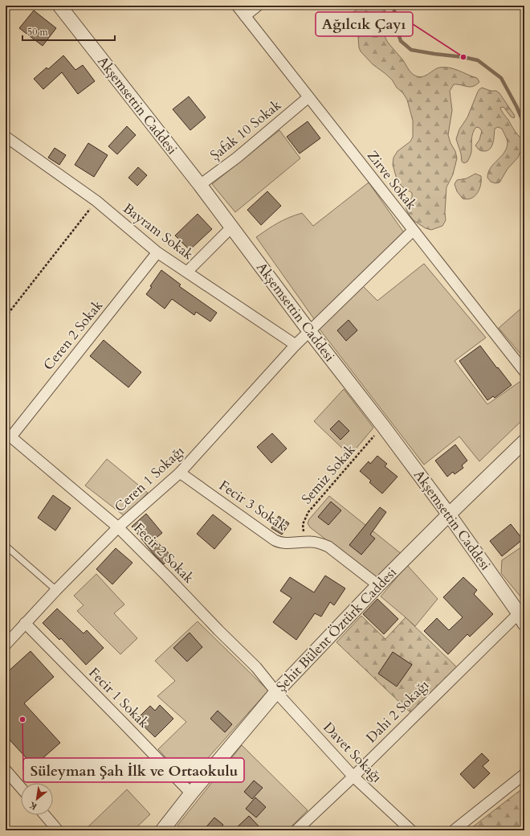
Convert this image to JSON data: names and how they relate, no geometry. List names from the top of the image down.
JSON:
{
  "streets": {
    "street": [
      "Akşemsettin Caddesi",
      "Şafak 10 Sokak",
      "Zirve Sokak",
      "Bayram Sokak",
      "Ceren 2 Sokak",
      "Ceren 1 Sokağı",
      "Fecir 3 Sokak",
      "Fecir 2 Sokak",
      "Şehit Bülent Öztürk Caddesi",
      "Fecir 1 Sokak",
      "Dahi 2 Sokağı",
      "Davet Sokağı"
    ],
    "path": ["Semiz Sokak"]
  },
  "crossings": [
    ["Akşemsettin Caddesi", "Şafak 10 Sokak"],
    ["Akşemsettin Caddesi", "Semiz Sokak"],
    ["Akşemsettin Caddesi", "Ceren 1 Sokağı"],
    ["Akşemsettin Caddesi", "Şehit Bülent Öztürk Caddesi"],
    ["Akşemsettin Caddesi", "Dahi 2 Sokağı"],
    ["Şafak 10 Sokak", "Zirve Sokak"],
    ["Zirve Sokak", "Ceren 1 Sokağı"],
    ["Bayram Sokak", "Ceren 2 Sokak"],
    ["Bayram Sokak", "Ceren 1 Sokağı"],
    ["Ceren 2 Sokak", "Fecir 2 Sokak"],
    ["Semiz Sokak", "Fecir 3 Sokak"],
    ["Ceren 1 Sokağı", "Fecir 3 Sokak"],
    ["Ceren 1 Sokağı", "Fecir 2 Sokak"],
    ["Ceren 1 Sokağı", "Fecir 1 Sokak"],
    ["Fecir 3 Sokak", "Şehit Bülent Öztürk Caddesi"],
    ["Fecir 2 Sokak", "Şehit Bülent Öztürk Caddesi"],
    ["Fecir 2 Sokak", "Davet Sokağı"],
    ["Şehit Bülent Öztürk Caddesi", "Fecir 1 Sokak"],
    ["Şehit Bülent Öztürk Caddesi", "Davet Sokağı"],
    ["Dahi 2 Sokağı", "Davet Sokağı"]
  ],
  "places": ["Ağılcık Çayı", "Süleyman Şah İlk ve Ortaokulu"],
  "scale_bar": "50 m",
  "north": "bottom left"
}
